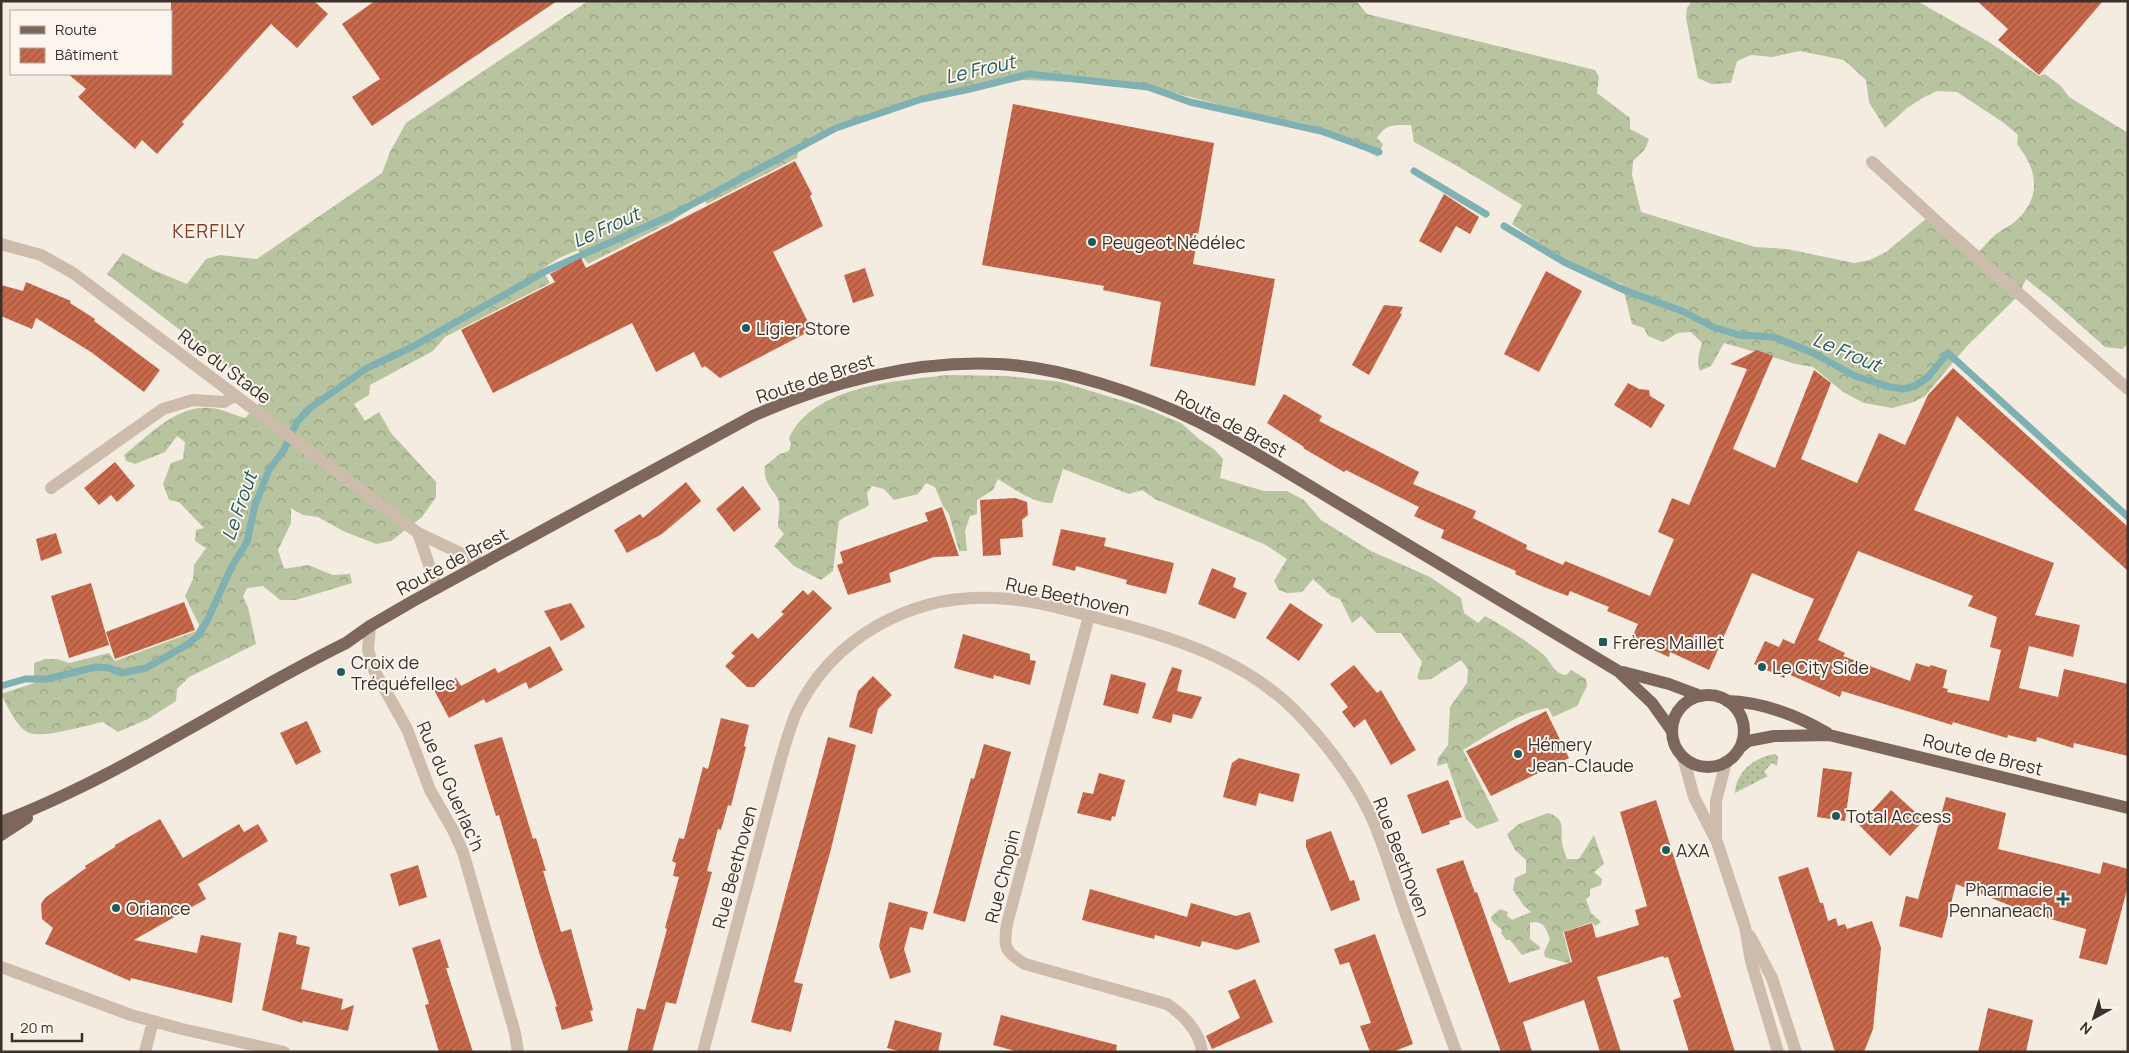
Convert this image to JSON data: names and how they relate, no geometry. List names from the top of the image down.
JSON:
{
  "streets": {
    "main road": ["Route de Brest"],
    "street": [
      "Rue du Stade",
      "Rue Beethoven",
      "Rue du Guerlac'h",
      "Rue Chopin"
    ]
  },
  "crossings": [
    ["Rue du Stade", "Route de Brest"],
    ["Route de Brest", "Rue du Guerlac'h"],
    ["Rue Beethoven", "Rue Chopin"]
  ],
  "districts": ["KERFILY"],
  "water": ["Le Frout"],
  "places": {
    "other": [
      "Peugeot Nédélec",
      "Ligier Store",
      "Le City Side",
      "Croix de Tréquéfellec",
      "Hémery Jean-Claude",
      "Total Access",
      "AXA",
      "Oriance"
    ],
    "transit": ["Frères Maillet"],
    "health": ["Pharmacie Pennaneach"]
  },
  "legend": ["Route", "Bâtiment"],
  "scale_bar": "20 m",
  "north": "bottom left"
}
